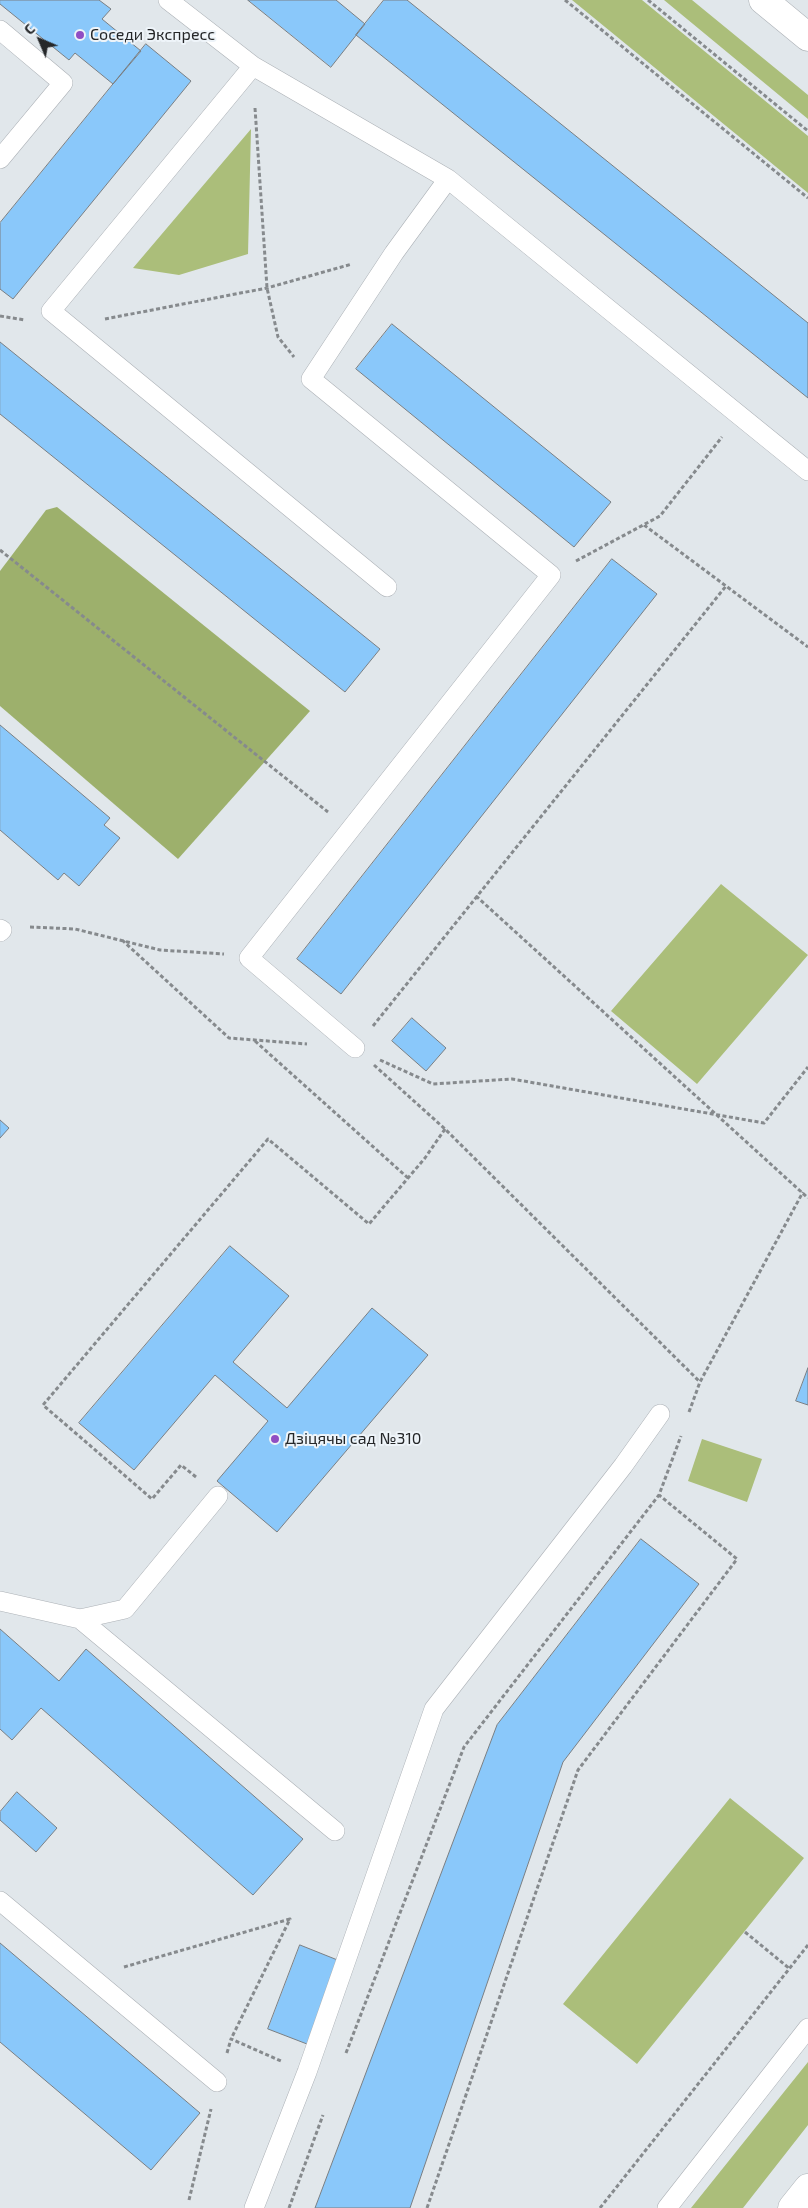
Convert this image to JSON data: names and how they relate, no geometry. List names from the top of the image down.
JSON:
{
  "places": ["Соседи Экспресс", "Дзіцячы сад №310"],
  "north": "top left"
}
